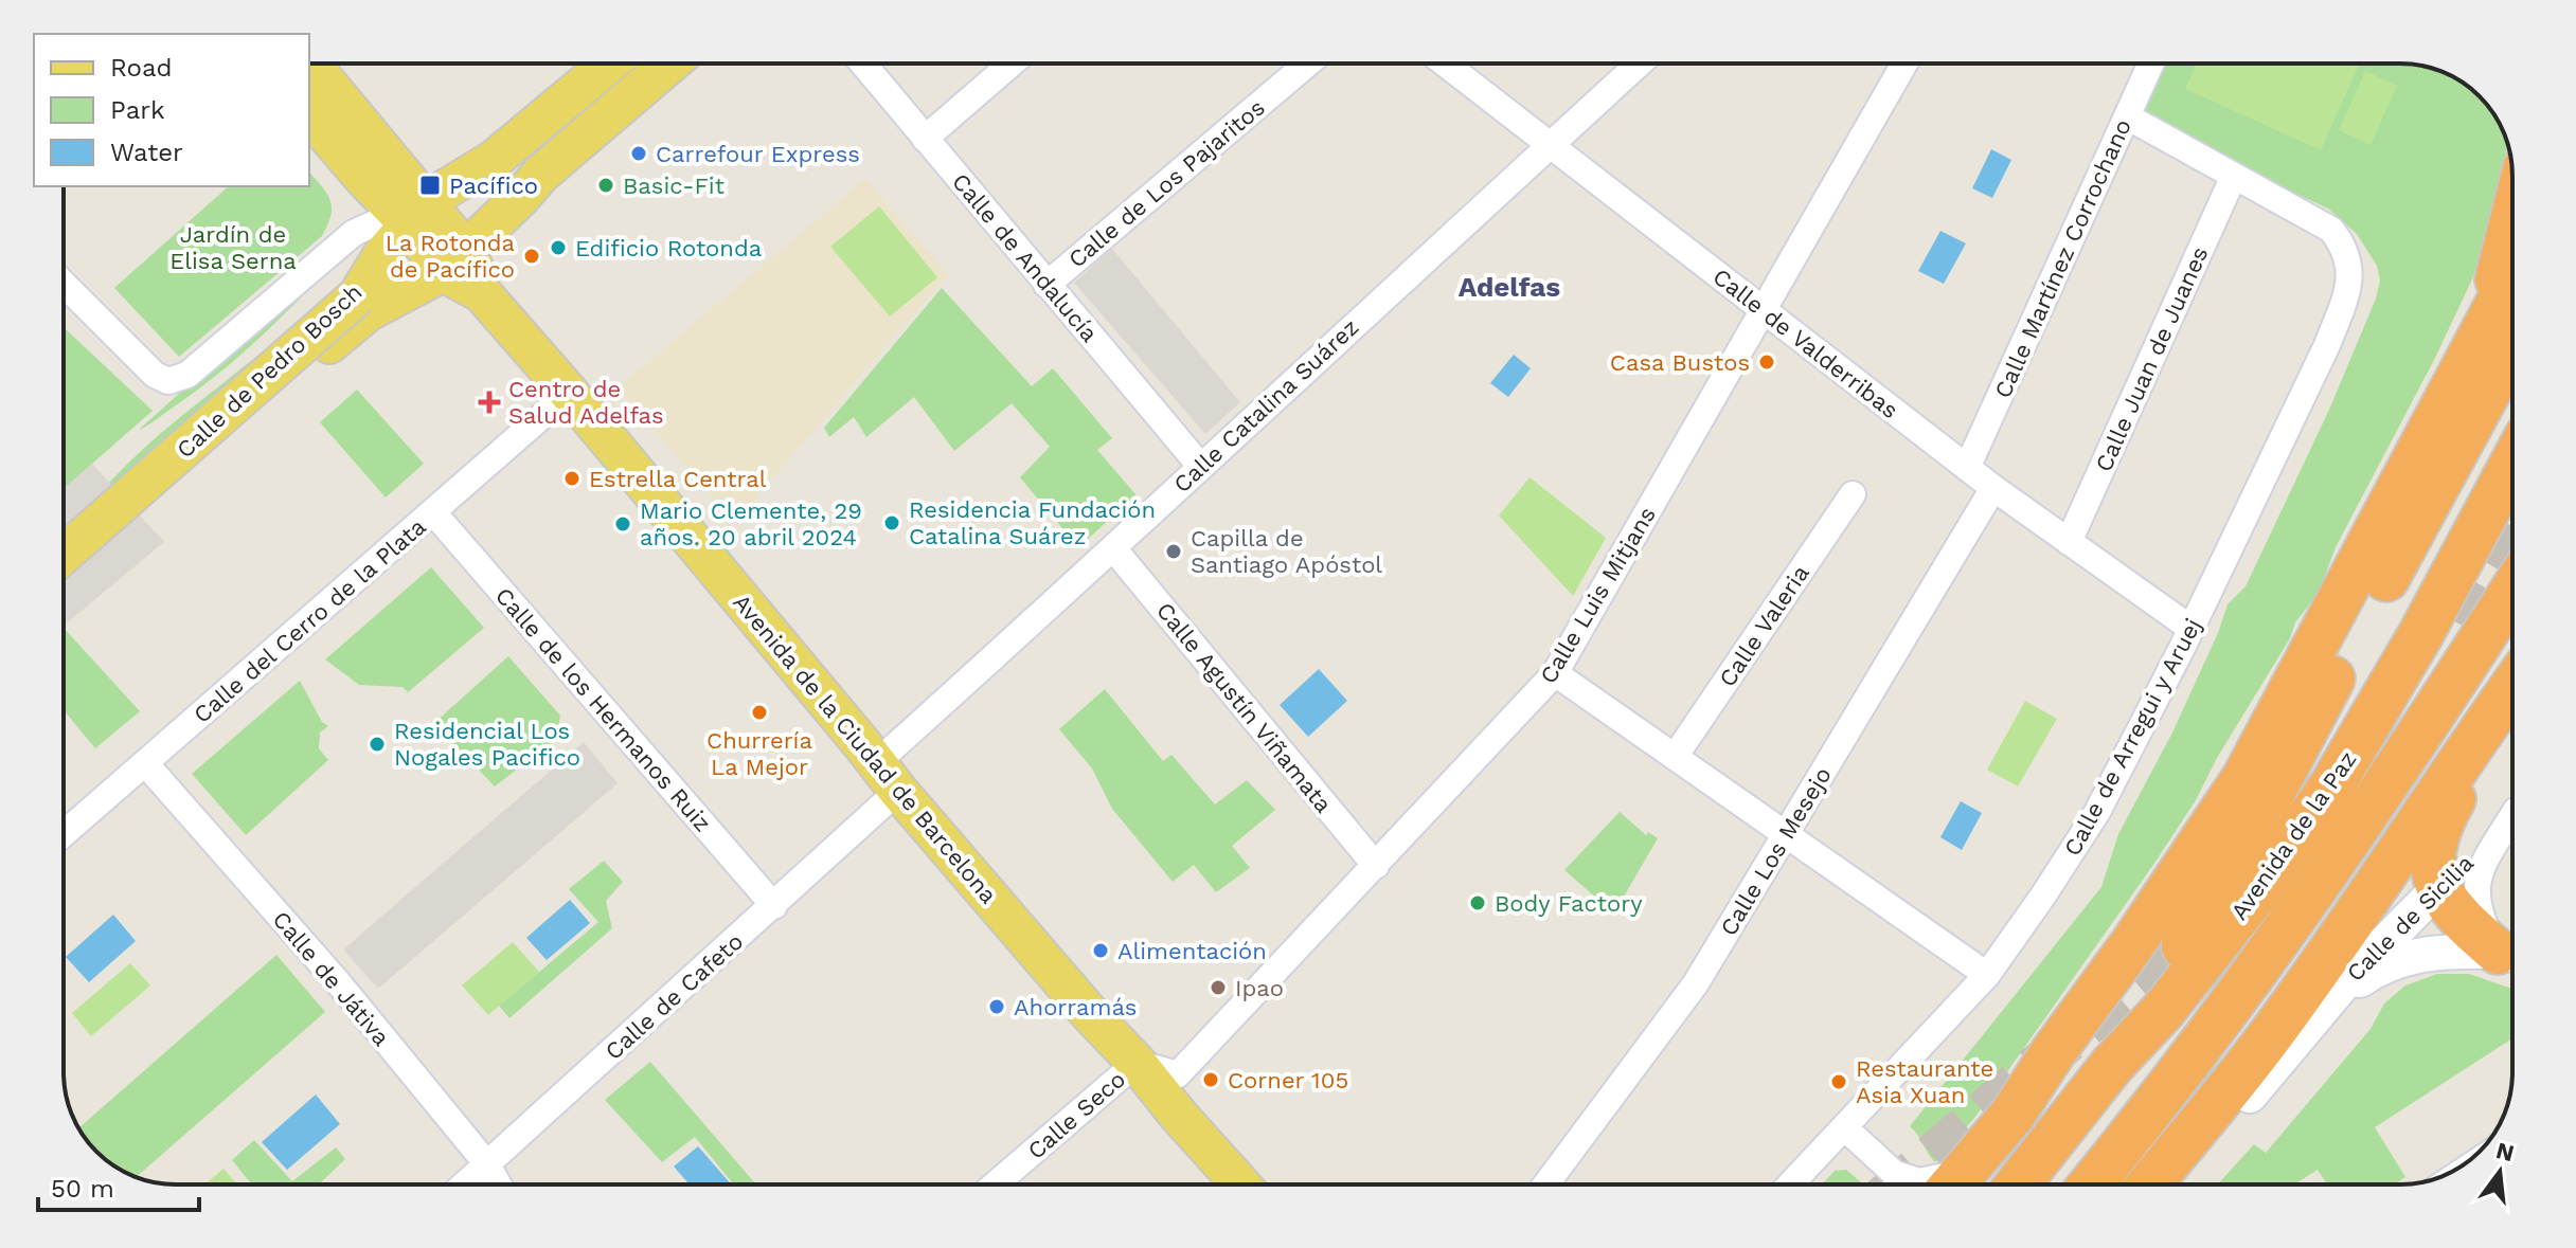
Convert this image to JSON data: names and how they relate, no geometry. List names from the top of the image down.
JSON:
{
  "streets": {
    "highway": ["Avenida de la Paz"],
    "main road": ["Calle de Pedro Bosch", "Avenida de la Ciudad de Barcelona", "Calle de Sicilia"],
    "street": [
      "Calle de Los Pajaritos",
      "Calle de Andalucía",
      "Calle Martínez Corrochano",
      "Calle de Valderribas",
      "Calle Juan de Juanes",
      "Calle Catalina Suárez",
      "Calle Luis Mitjans",
      "Calle del Cerro de la Plata",
      "Calle Valeria",
      "Calle Agustín Viñamata",
      "Calle de los Hermanos Ruiz",
      "Calle de Arregui y Aruej",
      "Calle Los Mesejo",
      "Calle de Játiva",
      "Calle de Cafeto",
      "Calle Seco"
    ]
  },
  "crossings": [
    ["Calle de Los Pajaritos", "Calle de Andalucía"],
    ["Calle de Andalucía", "Calle Catalina Suárez"],
    ["Calle Martínez Corrochano", "Calle de Valderribas"],
    ["Calle Martínez Corrochano", "Calle de Arregui y Aruej"],
    ["Calle de Valderribas", "Calle Juan de Juanes"],
    ["Calle de Valderribas", "Calle Catalina Suárez"],
    ["Calle de Valderribas", "Calle Luis Mitjans"],
    ["Calle de Valderribas", "Calle de Arregui y Aruej"],
    ["Calle de Valderribas", "Calle Los Mesejo"],
    ["Calle Juan de Juanes", "Calle de Arregui y Aruej"],
    ["Calle de Pedro Bosch", "Avenida de la Ciudad de Barcelona"],
    ["Calle Catalina Suárez", "Calle Agustín Viñamata"],
    ["Calle Catalina Suárez", "Avenida de la Ciudad de Barcelona"],
    ["Calle Catalina Suárez", "Calle de Cafeto"],
    ["Calle Luis Mitjans", "Calle Agustín Viñamata"],
    ["Calle Luis Mitjans", "Avenida de la Ciudad de Barcelona"],
    ["Calle Luis Mitjans", "Calle Seco"],
    ["Calle del Cerro de la Plata", "Calle de los Hermanos Ruiz"],
    ["Calle del Cerro de la Plata", "Avenida de la Ciudad de Barcelona"],
    ["Calle del Cerro de la Plata", "Calle de Játiva"],
    ["Calle de los Hermanos Ruiz", "Calle de Cafeto"],
    ["Avenida de la Ciudad de Barcelona", "Calle de Cafeto"],
    ["Avenida de la Ciudad de Barcelona", "Calle Seco"],
    ["Calle de Játiva", "Calle de Cafeto"]
  ],
  "districts": ["Adelfas"],
  "parks": ["Jardín de Elisa Serna"],
  "places": {
    "other": [
      "Carrefour Express",
      "Basic-Fit",
      "Edificio Rotonda",
      "La Rotonda de Pacífico",
      "Casa Bustos",
      "Estrella Central",
      "Residencia Fundación Catalina Suárez",
      "Mario Clemente, 29 años. 20 abril 2024",
      "Capilla de Santiago Apóstol",
      "Churrería La Mejor",
      "Residencial Los Nogales Pacifico",
      "Body Factory",
      "Alimentación",
      "Ipao",
      "Ahorramás",
      "Corner 105",
      "Restaurante Asia Xuan"
    ],
    "transit": ["Pacífico"],
    "health": ["Centro de Salud Adelfas"]
  },
  "legend": ["Road", "Park", "Water"],
  "scale_bar": "50 m",
  "north": "top"
}
